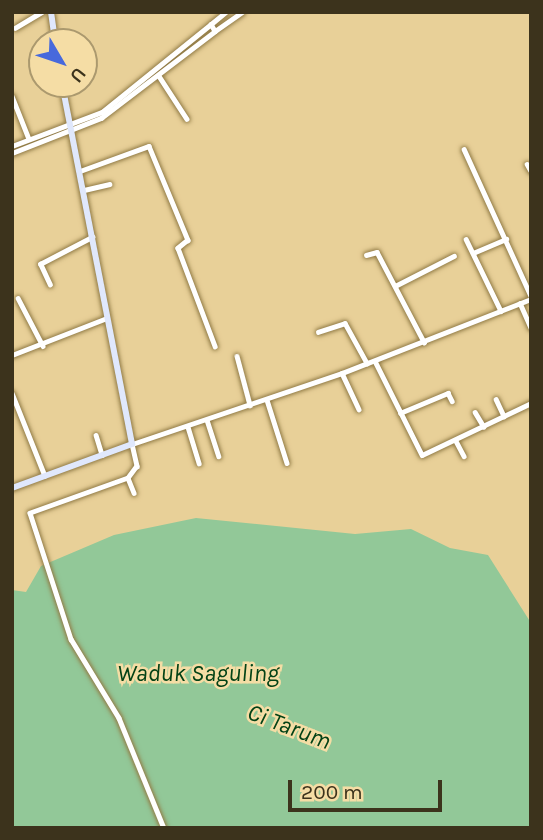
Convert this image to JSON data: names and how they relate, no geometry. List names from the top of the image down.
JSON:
{
  "water": ["Waduk Saguling", "Ci Tarum"],
  "scale_bar": "200 m",
  "north": "bottom right"
}
